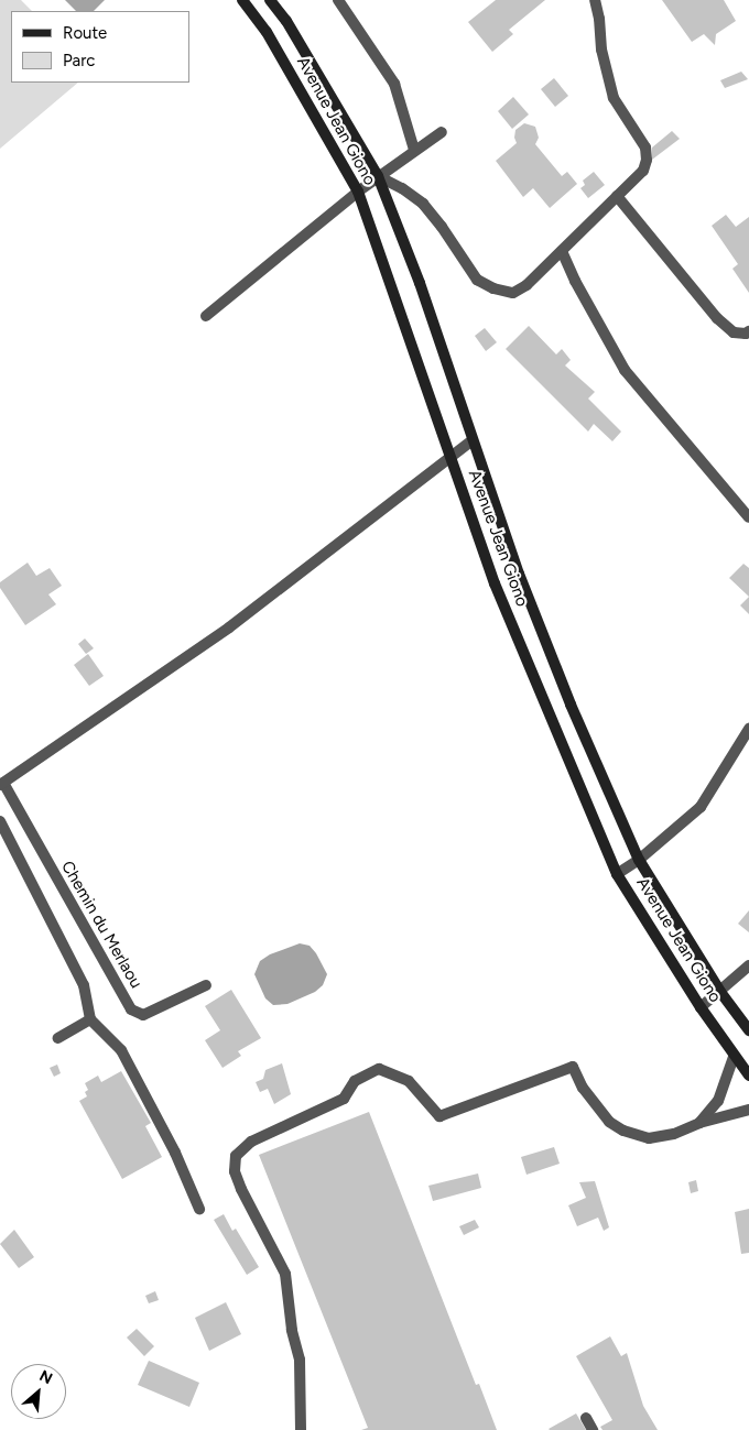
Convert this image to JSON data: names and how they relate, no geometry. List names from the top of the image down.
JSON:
{
  "streets": {
    "main road": ["Avenue Jean Giono"],
    "street": ["Chemin du Merlaou"]
  },
  "legend": ["Route", "Parc"],
  "north": "top right"
}
